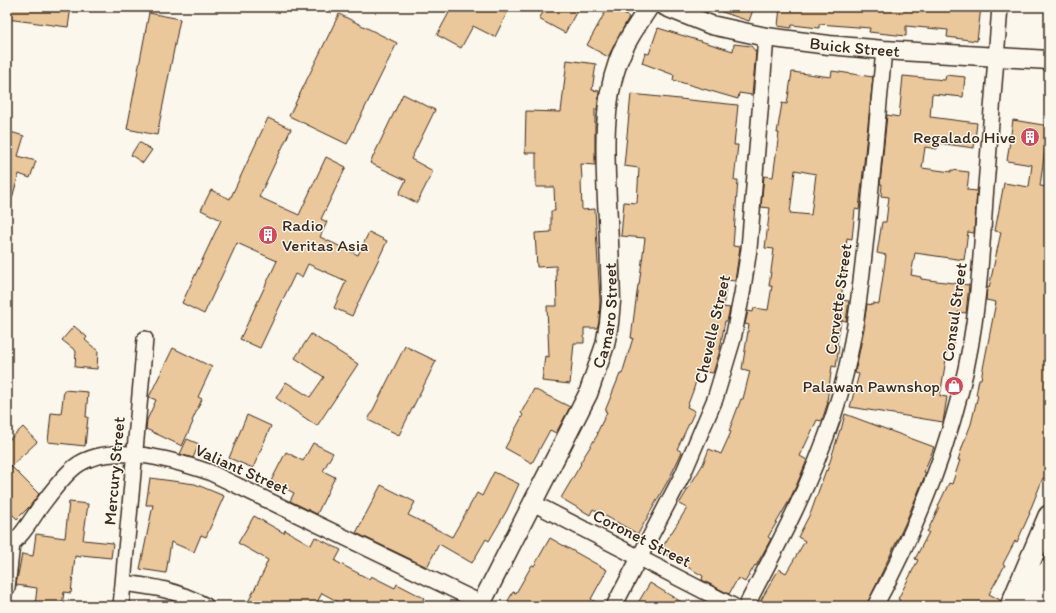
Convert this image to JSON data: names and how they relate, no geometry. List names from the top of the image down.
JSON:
{
  "streets": {
    "street": [
      "Buick Street",
      "Corvette Street",
      "Consul Street",
      "Camaro Street",
      "Chevelle Street",
      "Valiant Street",
      "Mercury Street",
      "Coronet Street"
    ]
  },
  "crossings": [
    ["Buick Street", "Corvette Street"],
    ["Buick Street", "Consul Street"],
    ["Buick Street", "Chevelle Street"],
    ["Camaro Street", "Valiant Street"],
    ["Camaro Street", "Coronet Street"],
    ["Chevelle Street", "Coronet Street"],
    ["Valiant Street", "Mercury Street"]
  ],
  "places": {
    "building": ["Regalado Hive", "Radio Veritas Asia"],
    "shop": ["Palawan Pawnshop"]
  }
}
